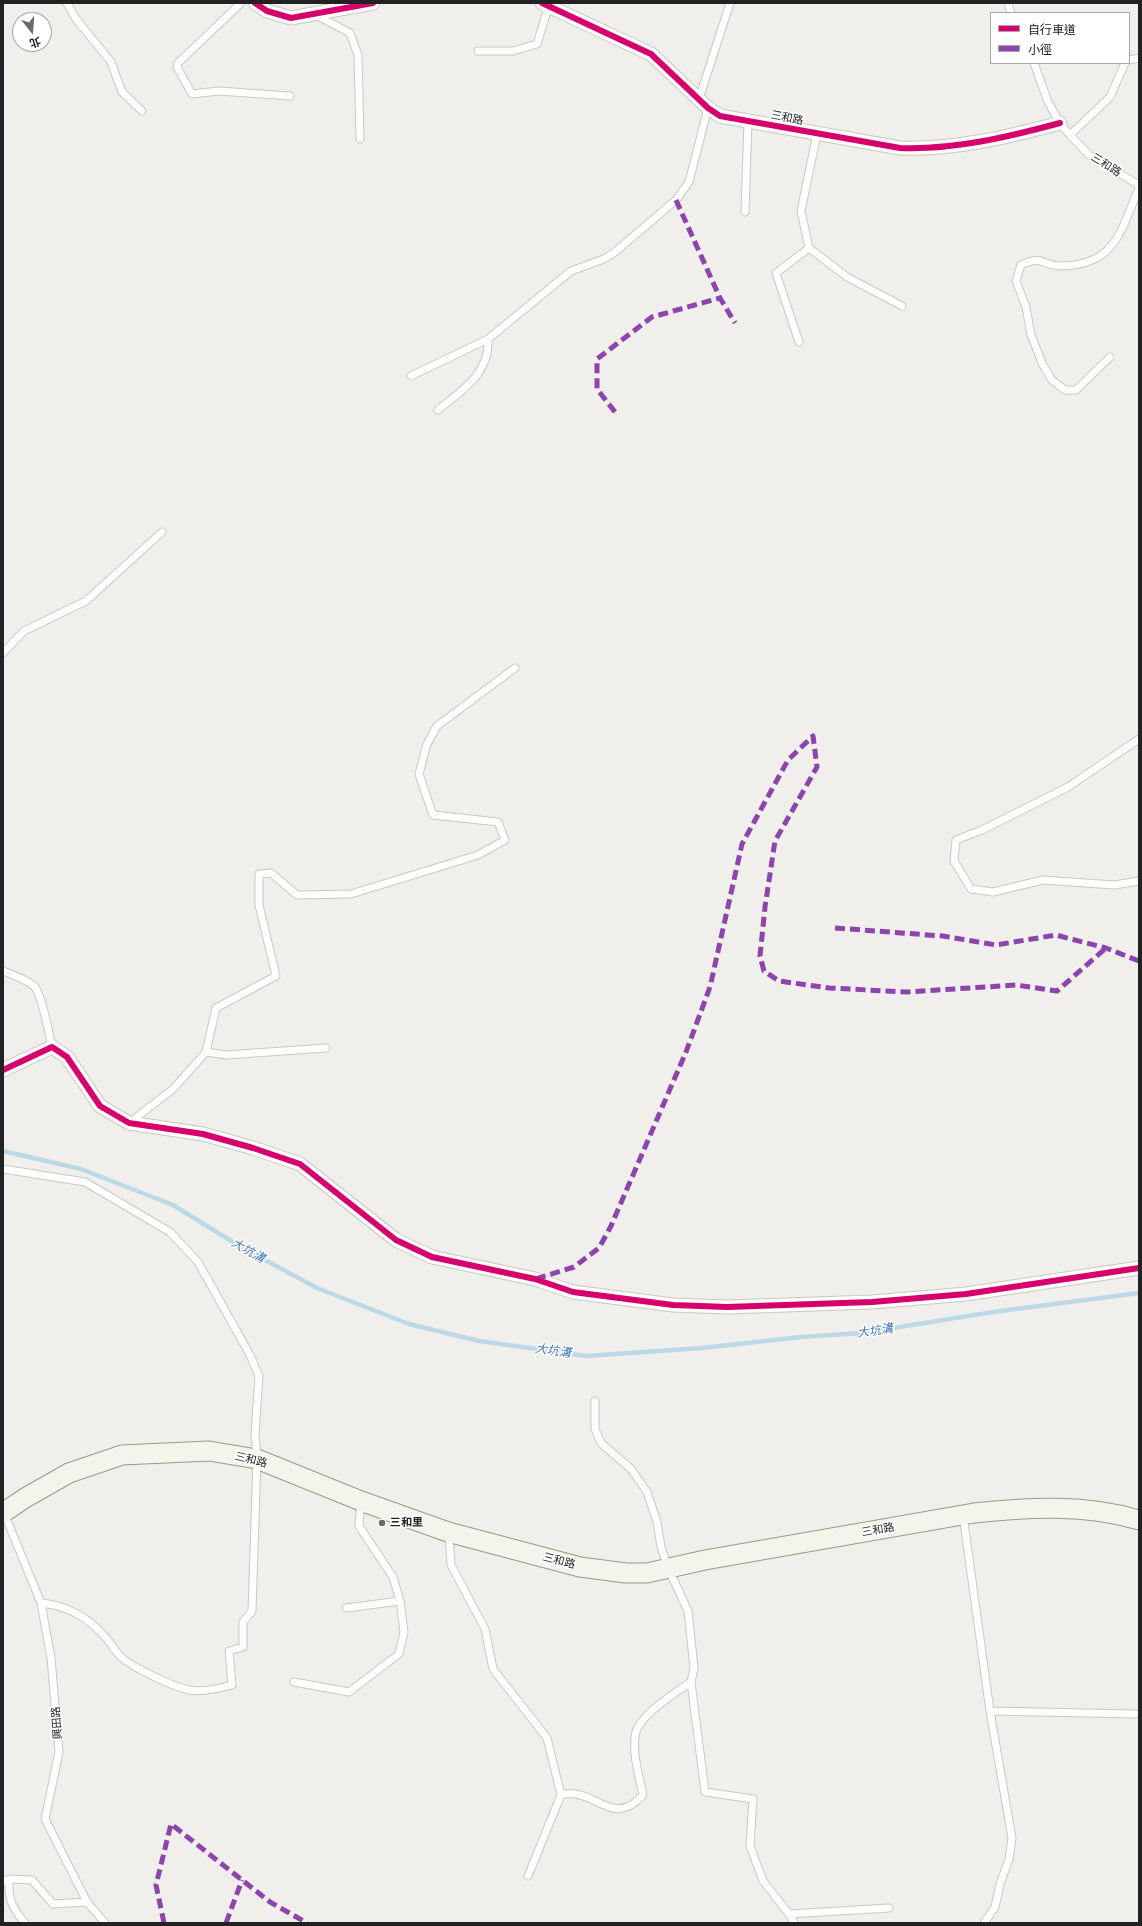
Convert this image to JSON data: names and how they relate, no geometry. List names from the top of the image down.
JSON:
{
  "streets": {
    "main road": ["三和路"],
    "lane": ["興田路"]
  },
  "crossings": [
    ["三和路", "興田路"]
  ],
  "water": ["大坑溝"],
  "places": ["三和里"],
  "legend": ["自行車道", "小徑"],
  "north": "bottom"
}
